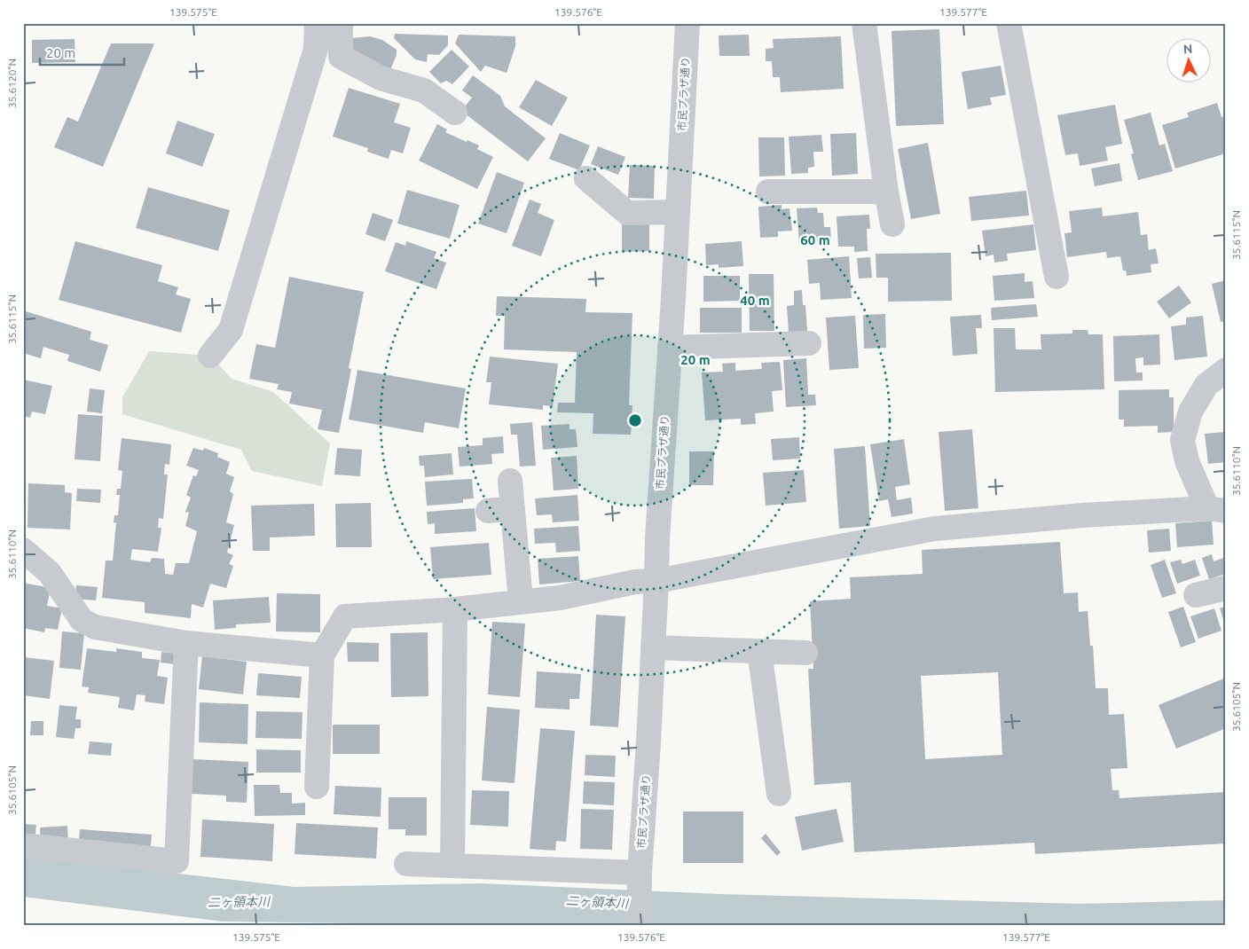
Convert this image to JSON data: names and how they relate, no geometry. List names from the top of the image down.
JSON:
{
  "streets": {
    "street": ["市民プラザ通り"]
  },
  "water": ["二ヶ領本川"],
  "scale_bar": "20 m",
  "north": "top",
  "coordinates": [
    "139.575°E",
    "139.576°E",
    "139.577°E",
    "35.6120°N",
    "35.6115°N",
    "35.6110°N",
    "35.6105°N"
  ],
  "rings": ["60 m", "40 m", "20 m"]
}
